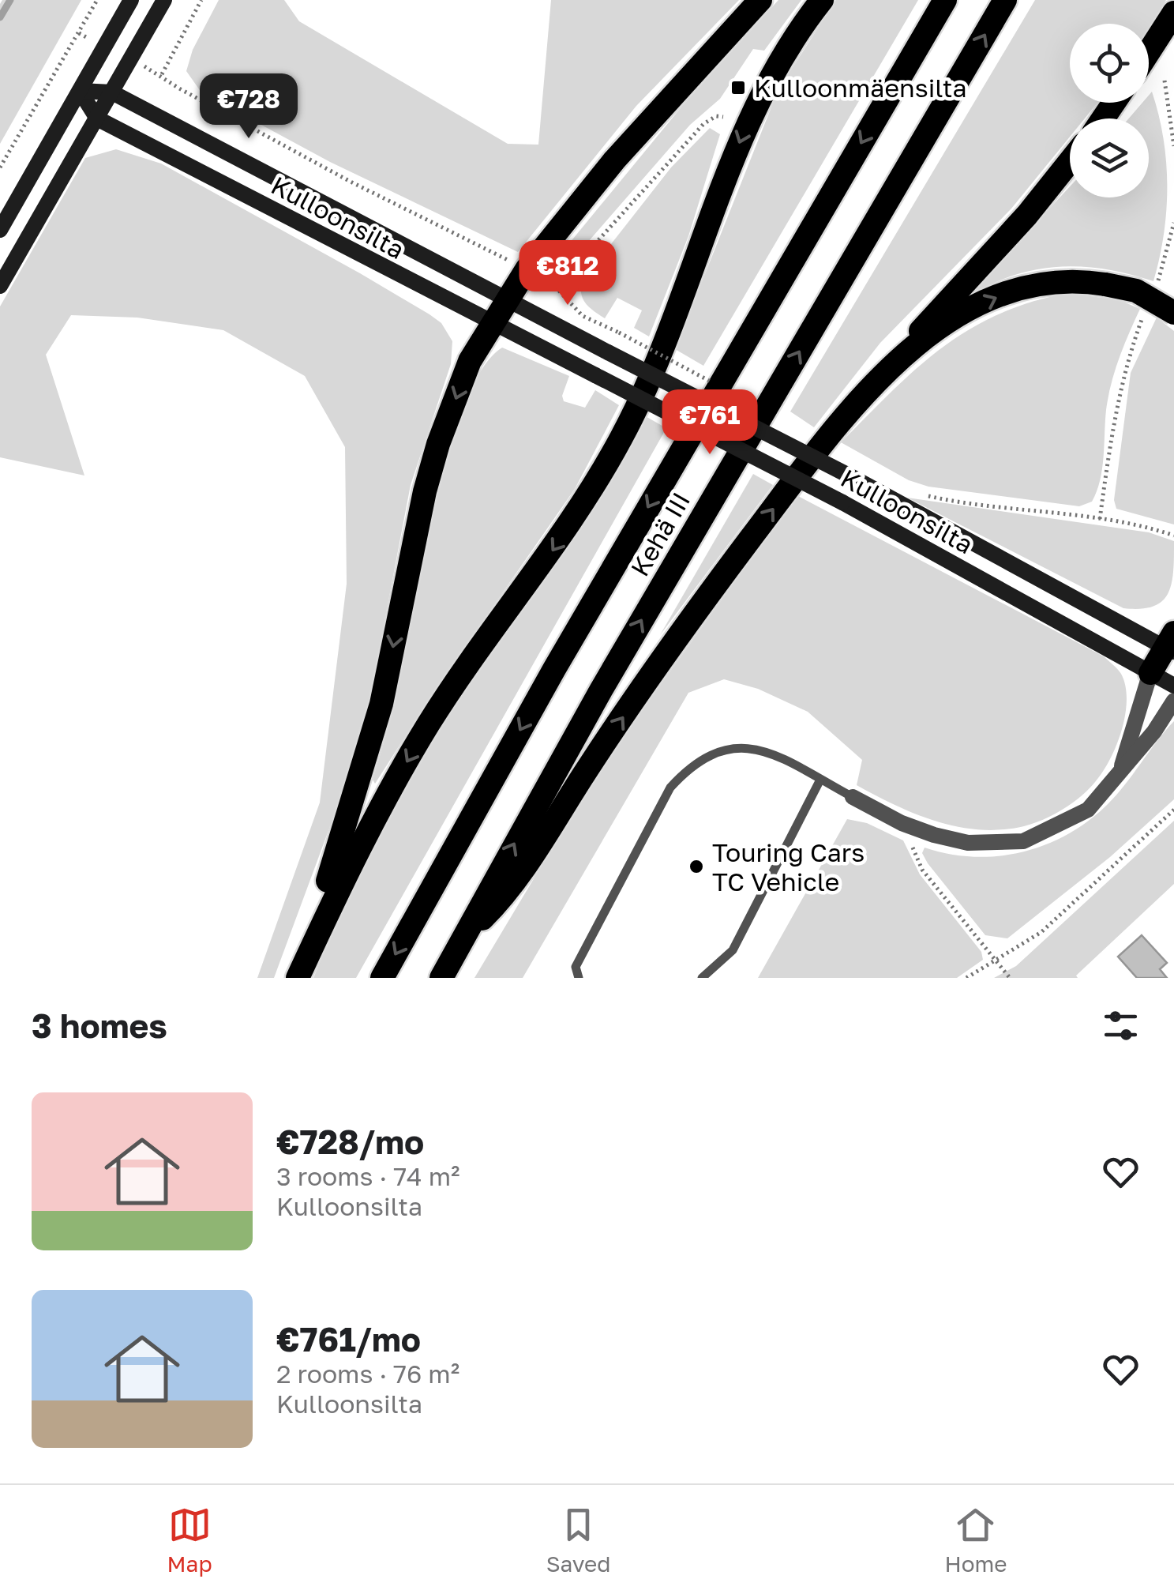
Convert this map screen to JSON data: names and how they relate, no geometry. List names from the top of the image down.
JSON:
{
  "streets": {
    "highway": ["Kehä III"],
    "main road": ["Kulloonsilta"]
  },
  "places": {
    "transit": ["Kulloonmäensilta"],
    "other": ["Touring Cars TC Vehicle"]
  },
  "page": {
    "price": ["€728", "€812", "€761"],
    "heading": "3 homes",
    "list": [
      {
        "name": "€728/mo",
        "note": "3 rooms · 74 m² · Kulloonsilta"
      },
      {
        "name": "€761/mo",
        "note": "2 rooms · 76 m² · Kulloonsilta"
      }
    ],
    "tabs": ["Map", "Saved", "Home"]
  }
}
